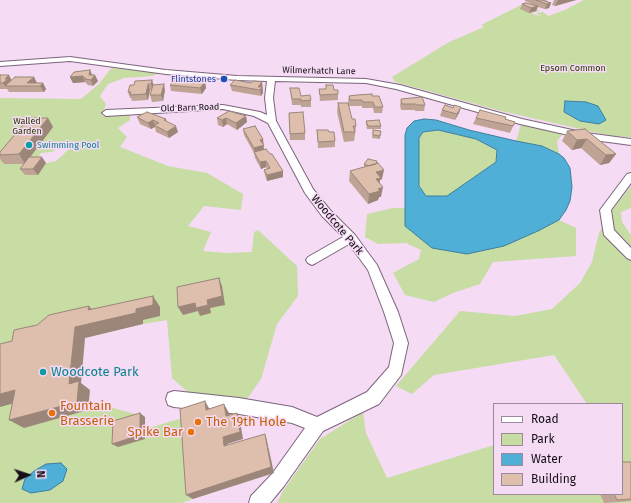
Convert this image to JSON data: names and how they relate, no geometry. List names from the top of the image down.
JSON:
{
  "streets": {
    "street": ["Wilmerhatch Lane", "Old Barn Road", "Woodcote Park"]
  },
  "crossings": [
    ["Old Barn Road", "Woodcote Park"]
  ],
  "parks": ["Epsom Common", "Walled Garden"],
  "places": [
    "Flintstones",
    "Swimming Pool",
    "Woodcote Park",
    "Fountain Brasserie",
    "The 19th Hole",
    "Spike Bar"
  ],
  "legend": [
    "Road",
    "Park",
    "Water",
    "Building"
  ],
  "north": "right"
}
